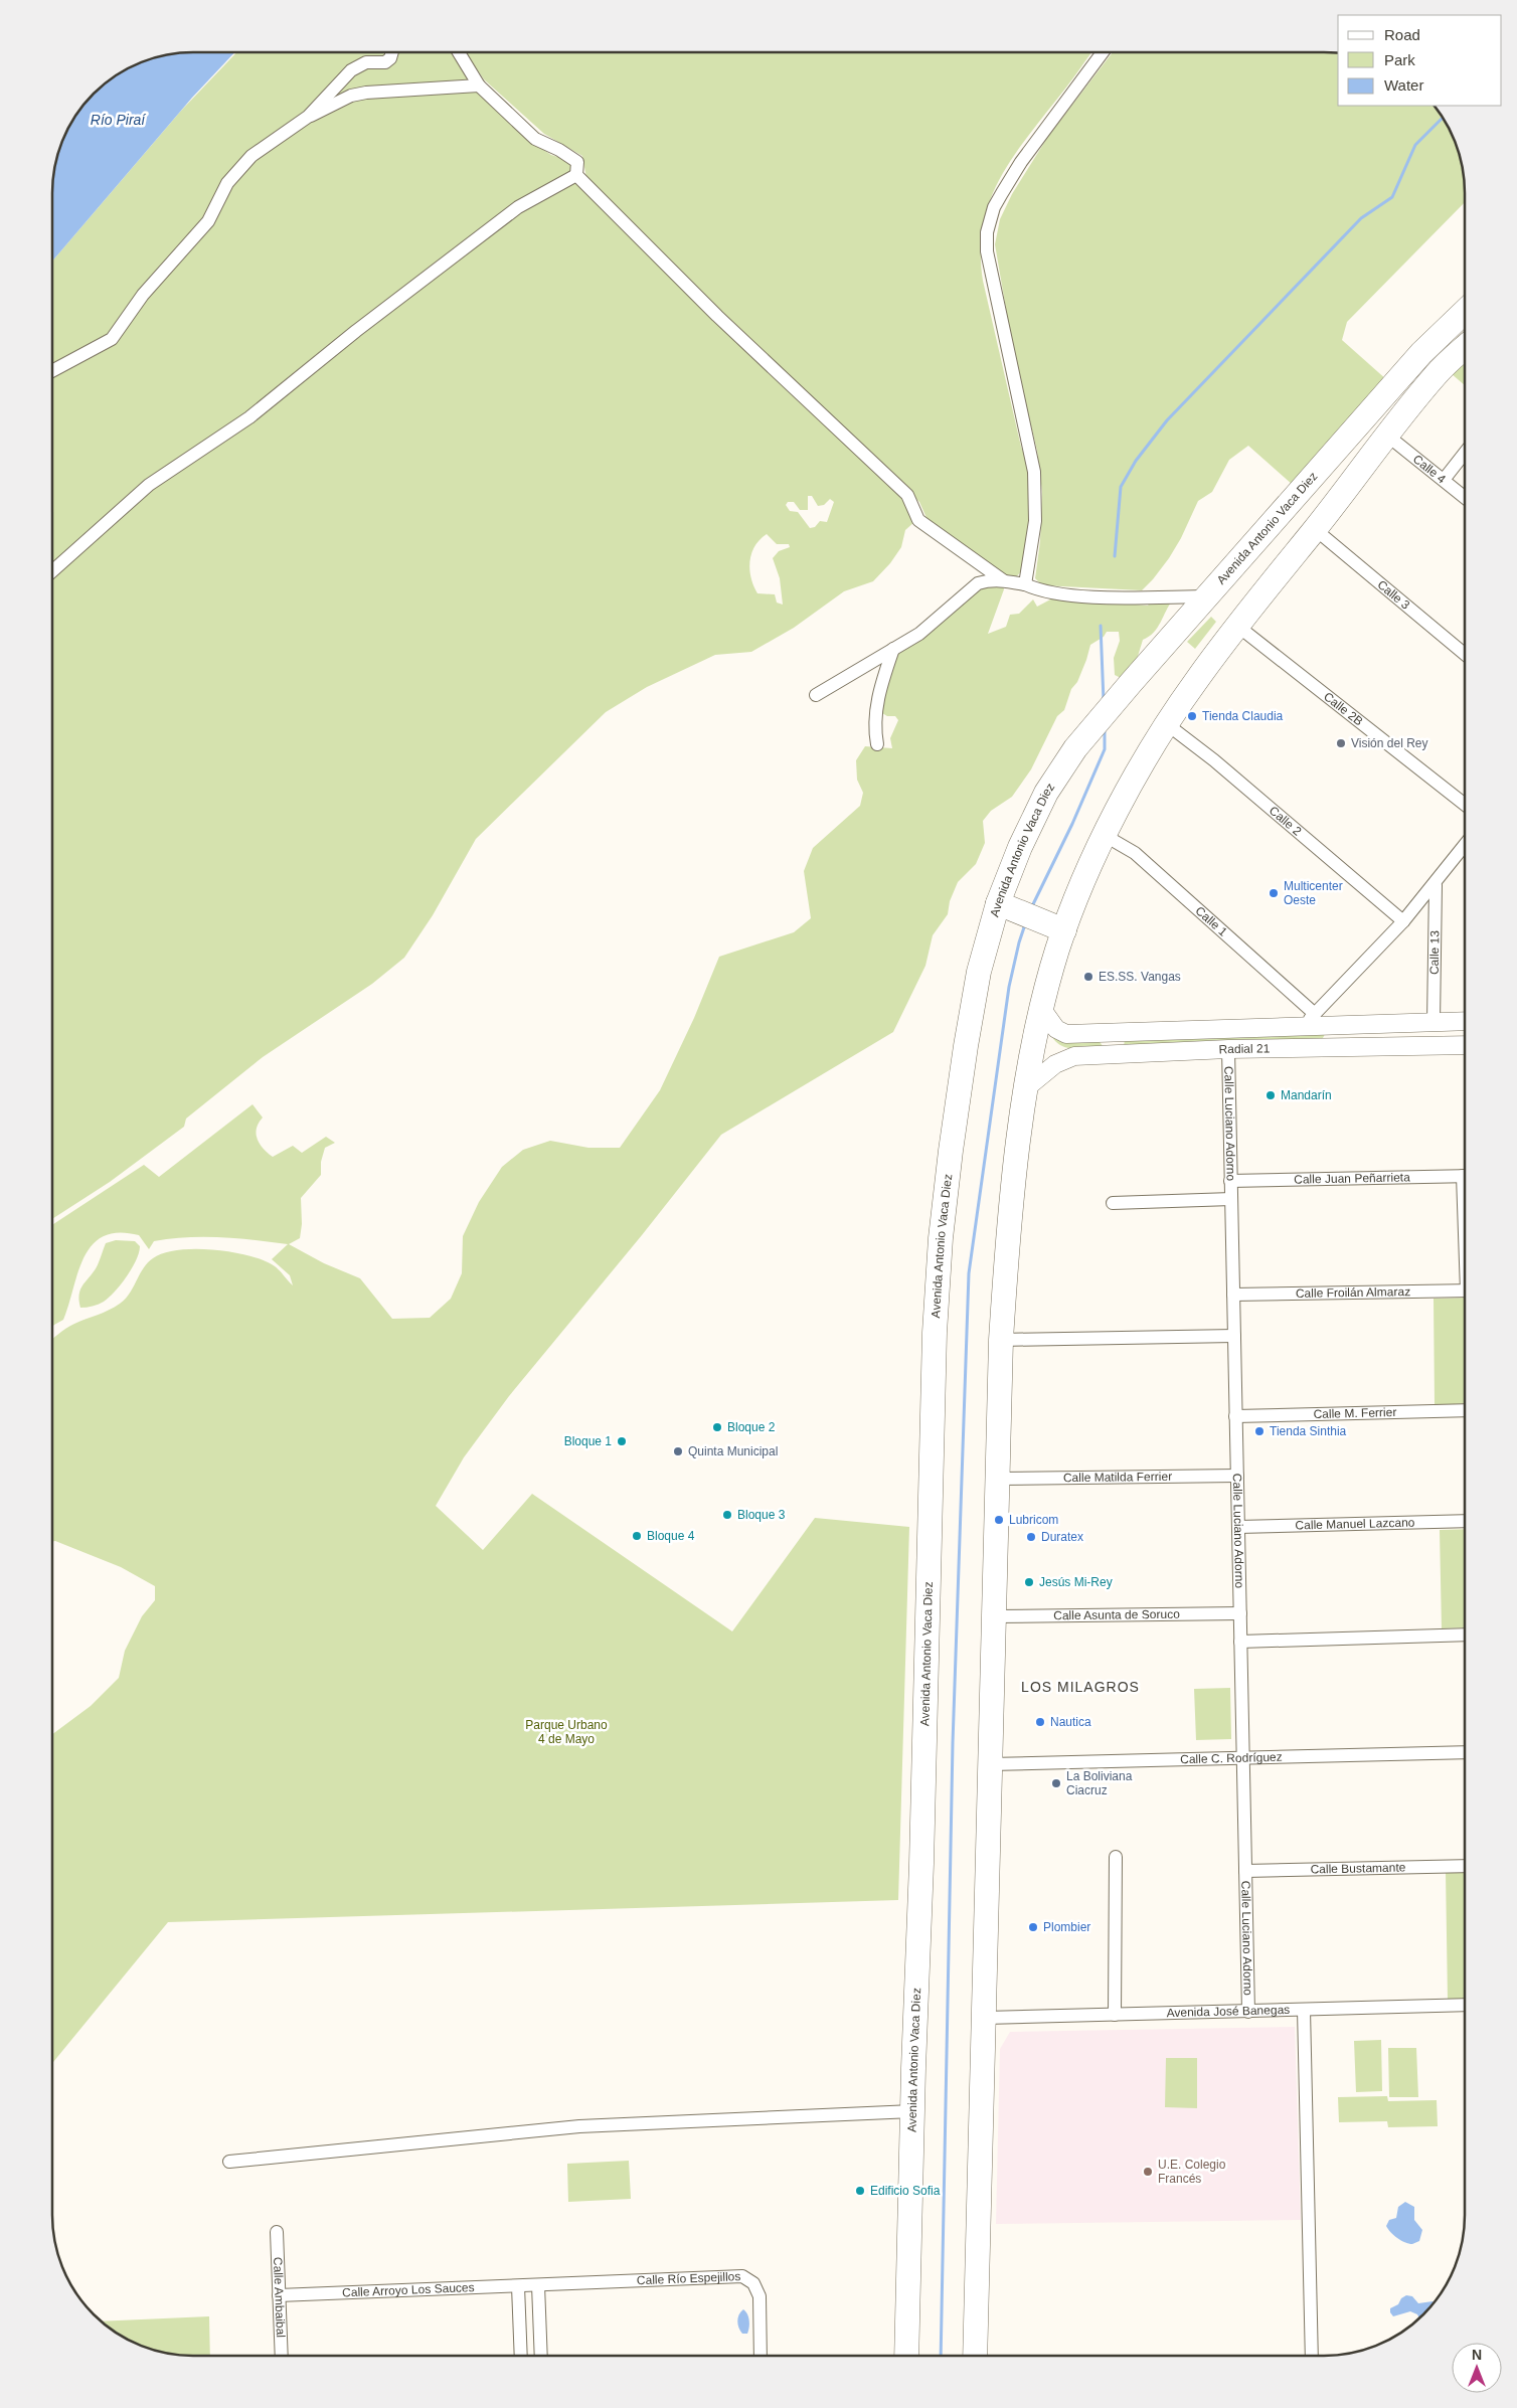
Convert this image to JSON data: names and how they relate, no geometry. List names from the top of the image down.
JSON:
{
  "streets": {
    "highway": ["Avenida Antonio Vaca Diez"],
    "street": [
      "Calle 4",
      "Calle 3",
      "Calle 2B",
      "Calle 2",
      "Calle 1",
      "Calle 13",
      "Radial 21",
      "Calle Luciano Adorno",
      "Calle Juan Peñarrieta",
      "Calle Froilán Almaraz",
      "Calle M. Ferrier",
      "Calle Matilda Ferrier",
      "Calle Manuel Lazcano",
      "Calle Asunta de Soruco",
      "Calle C. Rodríguez",
      "Calle Bustamante",
      "Avenida José Banegas",
      "Calle Río Espejillos",
      "Calle Arroyo Los Sauces",
      "Calle Ambaibal"
    ]
  },
  "crossings": [
    ["Calle 1", "Radial 21"],
    ["Calle 13", "Radial 21"],
    ["Radial 21", "Calle Luciano Adorno"],
    ["Calle Luciano Adorno", "Calle Juan Peñarrieta"],
    ["Calle Luciano Adorno", "Calle Froilán Almaraz"],
    ["Calle Luciano Adorno", "Calle M. Ferrier"],
    ["Calle Luciano Adorno", "Calle Matilda Ferrier"],
    ["Calle Luciano Adorno", "Calle Manuel Lazcano"],
    ["Calle Luciano Adorno", "Calle Asunta de Soruco"],
    ["Calle Luciano Adorno", "Calle C. Rodríguez"],
    ["Calle Luciano Adorno", "Calle Bustamante"],
    ["Calle Luciano Adorno", "Avenida José Banegas"],
    ["Calle Río Espejillos", "Calle Arroyo Los Sauces"],
    ["Calle Arroyo Los Sauces", "Calle Ambaibal"]
  ],
  "districts": ["LOS MILAGROS"],
  "water": ["Río Piraí"],
  "parks": ["Parque Urbano 4 de Mayo"],
  "places": [
    "Tienda Claudia",
    "Visión del Rey",
    "Multicenter Oeste",
    "ES.SS. Vangas",
    "Mandarín",
    "Bloque 2",
    "Tienda Sinthia",
    "Bloque 1",
    "Quinta Municipal",
    "Bloque 3",
    "Lubricom",
    "Bloque 4",
    "Duratex",
    "Jesús Mi-Rey",
    "Nautica",
    "La Boliviana Ciacruz",
    "Plombier",
    "U.E. Colegio Francés",
    "Edificio Sofia"
  ],
  "legend": ["Road", "Park", "Water"],
  "north": "top"
}
